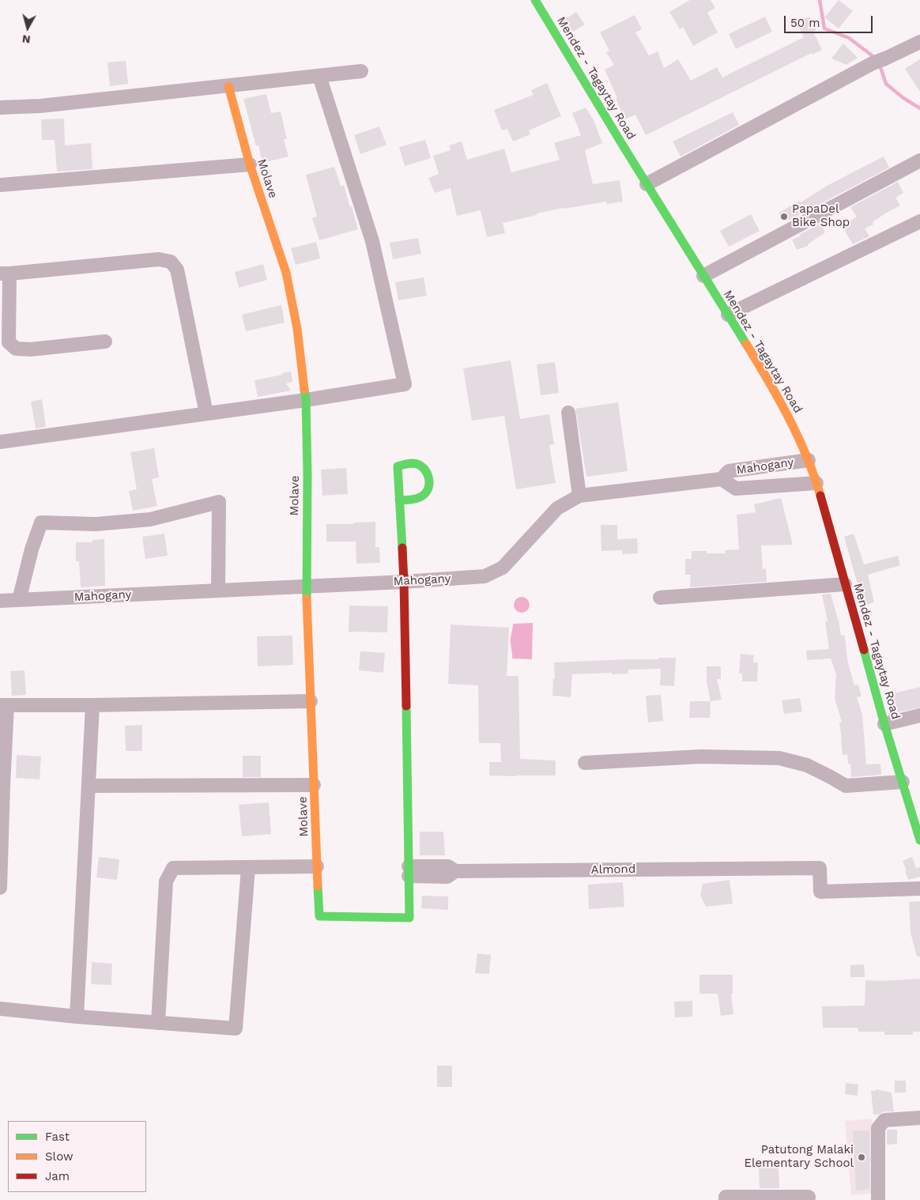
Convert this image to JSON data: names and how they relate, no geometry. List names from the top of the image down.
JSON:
{
  "streets": {
    "street": [
      "Mendez - Tagaytay Road",
      "Molave",
      "Mahogany",
      "Almond"
    ]
  },
  "crossings": [
    ["Mendez - Tagaytay Road", "Mahogany"],
    ["Molave", "Mahogany"],
    ["Molave", "Almond"]
  ],
  "places": ["PapaDel Bike Shop", "Patutong Malaki Elementary School"],
  "legend": ["Fast", "Slow", "Jam"],
  "scale_bar": "50 m",
  "north": "bottom"
}
